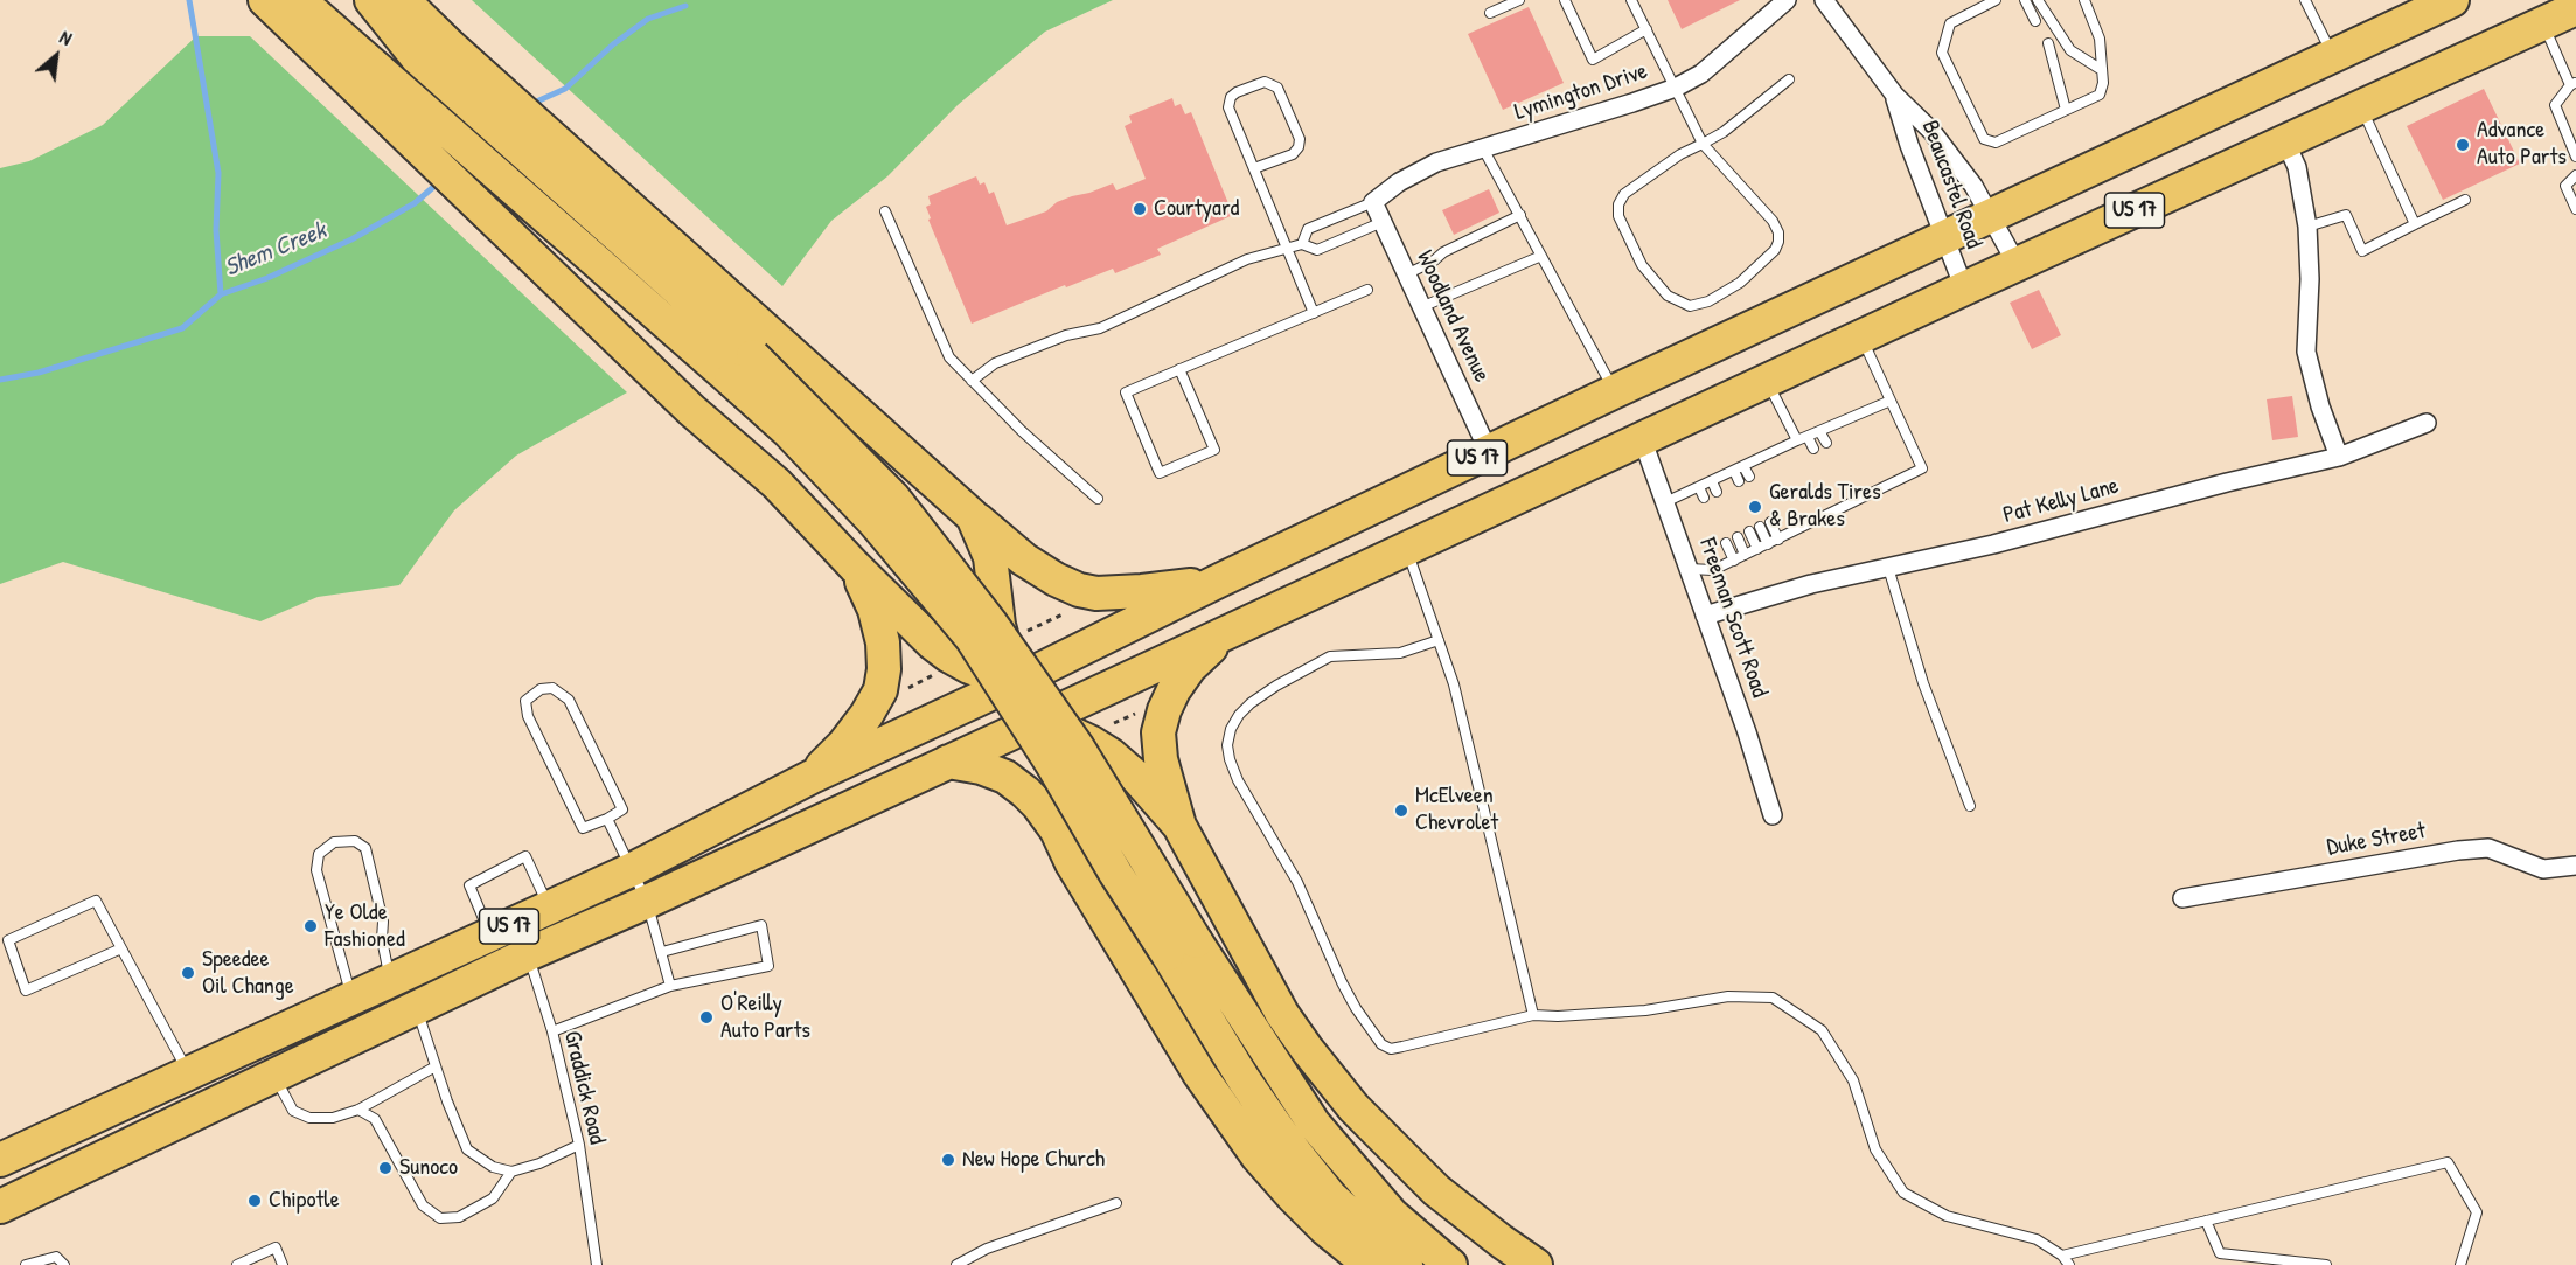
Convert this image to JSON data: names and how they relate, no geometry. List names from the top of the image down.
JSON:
{
  "streets": {
    "highway": ["US 17"],
    "street": [
      "Lymington Drive",
      "Beaucastel Road",
      "Woodland Avenue",
      "Pat Kelly Lane",
      "Freeman Scott Road",
      "Duke Street"
    ],
    "lane": ["Graddick Road"]
  },
  "crossings": [
    ["Lymington Drive", "Woodland Avenue"],
    ["Beaucastel Road", "US 17"],
    ["US 17", "Woodland Avenue"],
    ["US 17", "Freeman Scott Road"],
    ["US 17", "Graddick Road"],
    ["Pat Kelly Lane", "Freeman Scott Road"]
  ],
  "water": ["Shem Creek"],
  "places": [
    "Advance Auto Parts",
    "Courtyard",
    "Geralds Tires & Brakes",
    "McElveen Chevrolet",
    "Ye Olde Fashioned",
    "Speedee Oil Change",
    "O'Reilly Auto Parts",
    "New Hope Church",
    "Sunoco",
    "Chipotle"
  ],
  "north": "top right"
}
